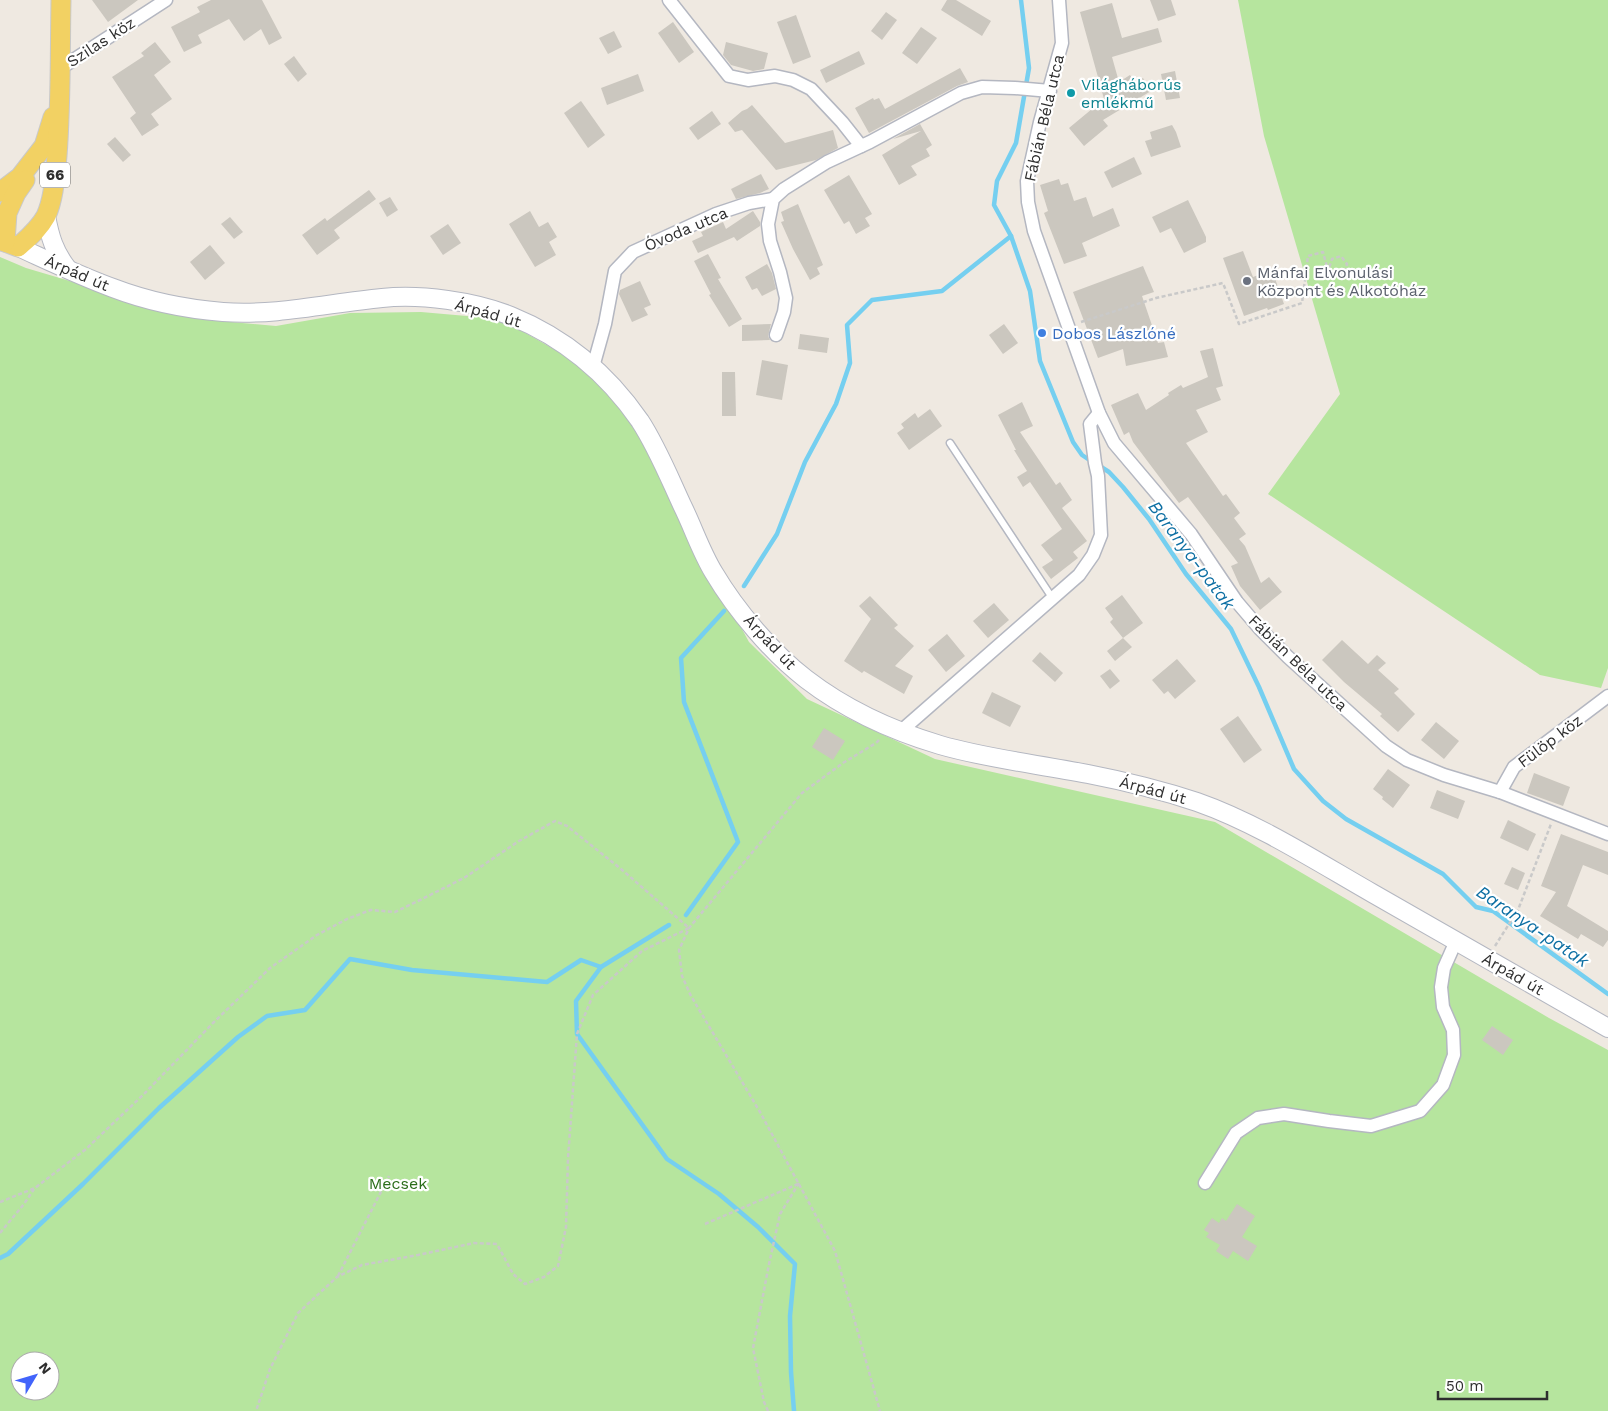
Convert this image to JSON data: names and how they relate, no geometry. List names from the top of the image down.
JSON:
{
  "streets": {
    "main road": ["66", "Árpád út"],
    "street": [
      "Szilas köz",
      "Fábián Béla utca",
      "Óvoda utca",
      "Fülöp köz"
    ]
  },
  "crossings": [
    ["Szilas köz", "66"],
    ["Fábián Béla utca", "Óvoda utca"],
    ["Fábián Béla utca", "Fülöp köz"],
    ["66", "Árpád út"],
    ["Óvoda utca", "Árpád út"]
  ],
  "water": ["Baranya-patak"],
  "parks": ["Mecsek"],
  "places": ["Világháborús emlékmű", "Mánfai Elvonulási Központ és Alkotóház", "Dobos Lászlóné"],
  "scale_bar": "50 m",
  "north": "top right"
}
